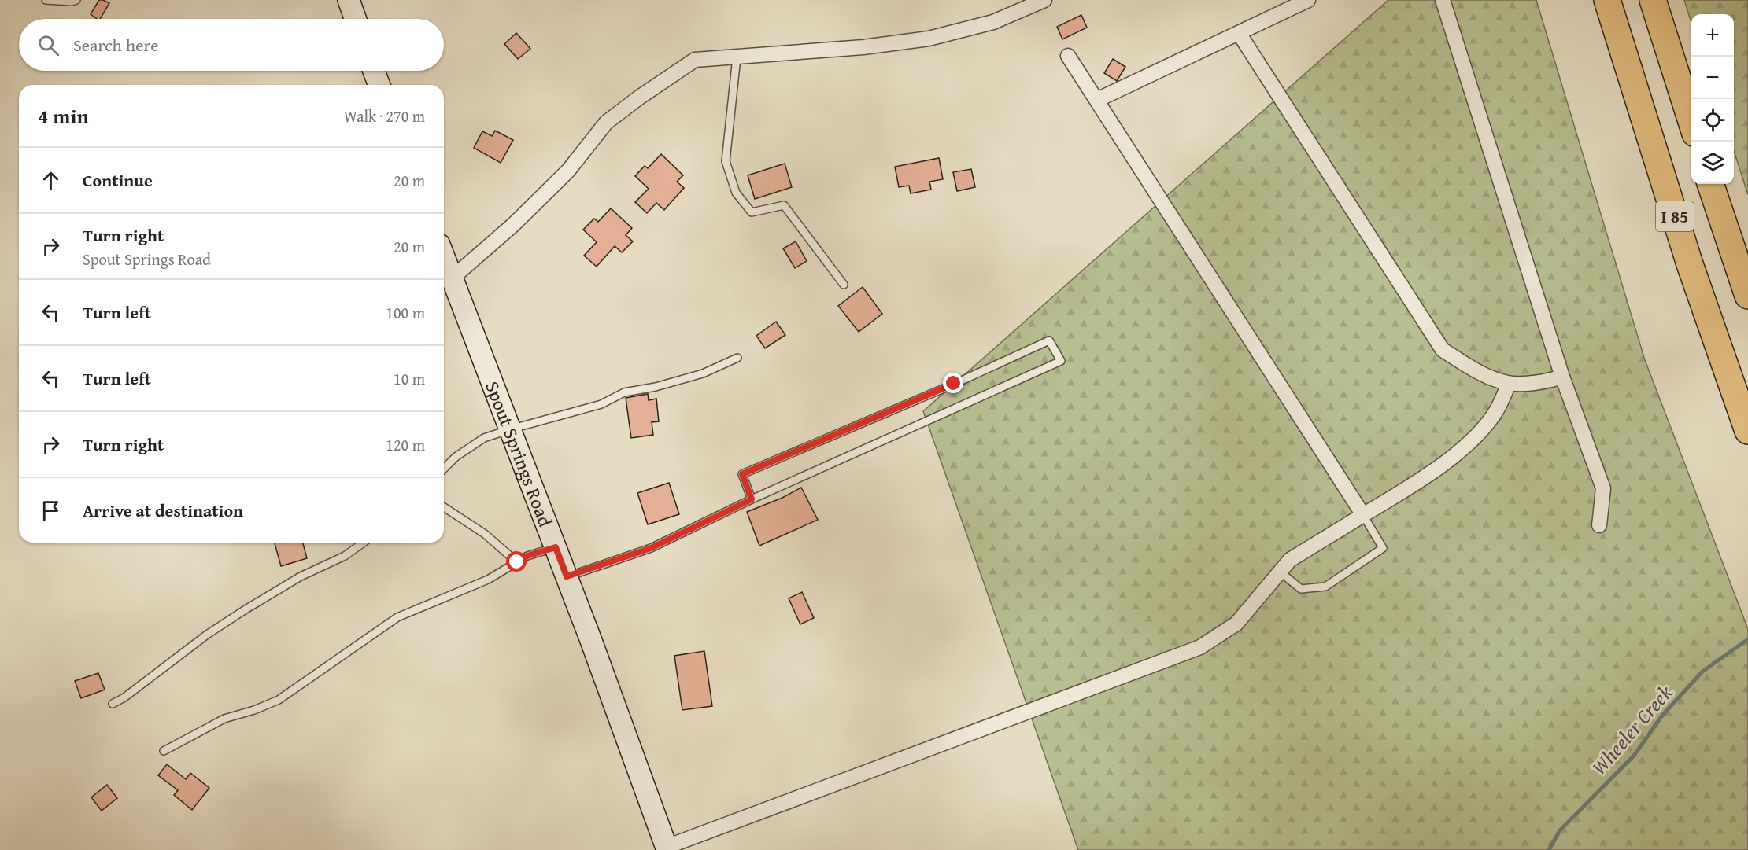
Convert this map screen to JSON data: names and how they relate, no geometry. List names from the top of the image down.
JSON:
{
  "streets": {
    "highway": ["I 85"],
    "street": ["Spout Springs Road"]
  },
  "water": ["Wheeler Creek"],
  "page": {
    "map_buttons": ["+", "−"],
    "search": "Search here",
    "heading": ["4 min", "Walk · 270 m"],
    "list": [
      ["Continue", "20 m"],
      ["Turn right", "Spout Springs Road", "20 m"],
      ["Turn left", "100 m"],
      ["Turn left", "10 m"],
      ["Turn right", "120 m"],
      "Arrive at destination"
    ]
  }
}
